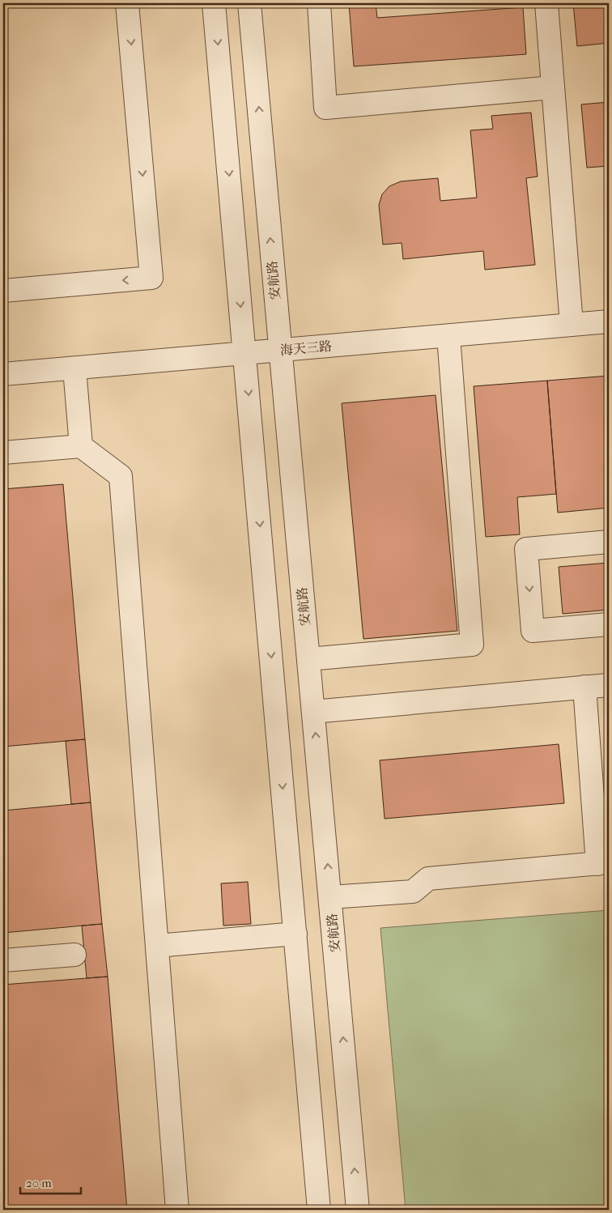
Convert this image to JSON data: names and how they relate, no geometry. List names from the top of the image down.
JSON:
{
  "streets": {
    "street": ["安航路", "海天三路"]
  },
  "crossings": [
    ["安航路", "海天三路"]
  ],
  "scale_bar": "20 m"
}
